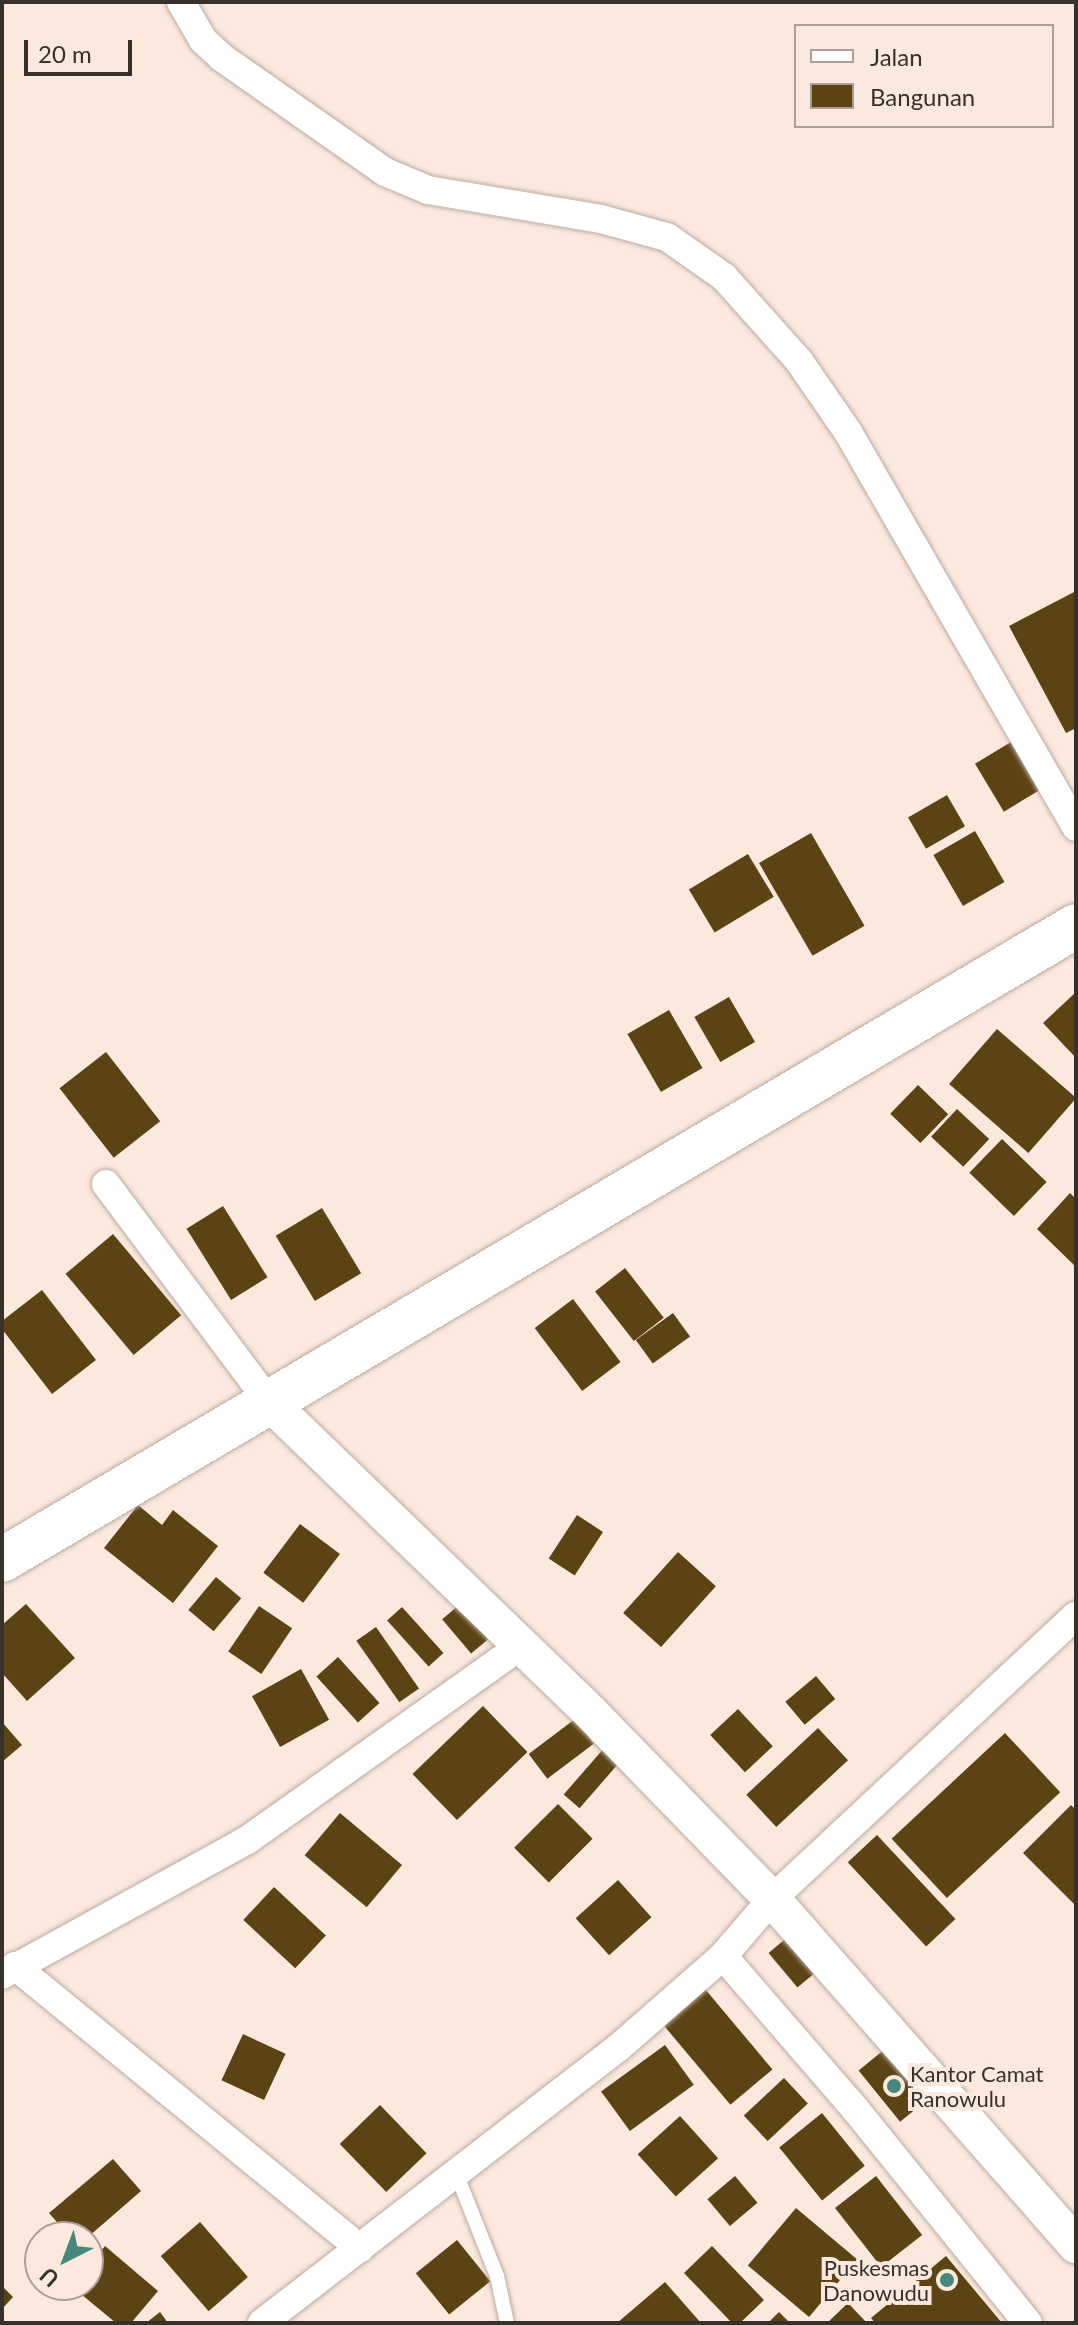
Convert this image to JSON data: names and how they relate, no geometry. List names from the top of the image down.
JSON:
{
  "places": ["Kantor Camat Ranowulu", "Puskesmas Danowudu"],
  "legend": ["Jalan", "Bangunan"],
  "scale_bar": "20 m",
  "north": "bottom left"
}
